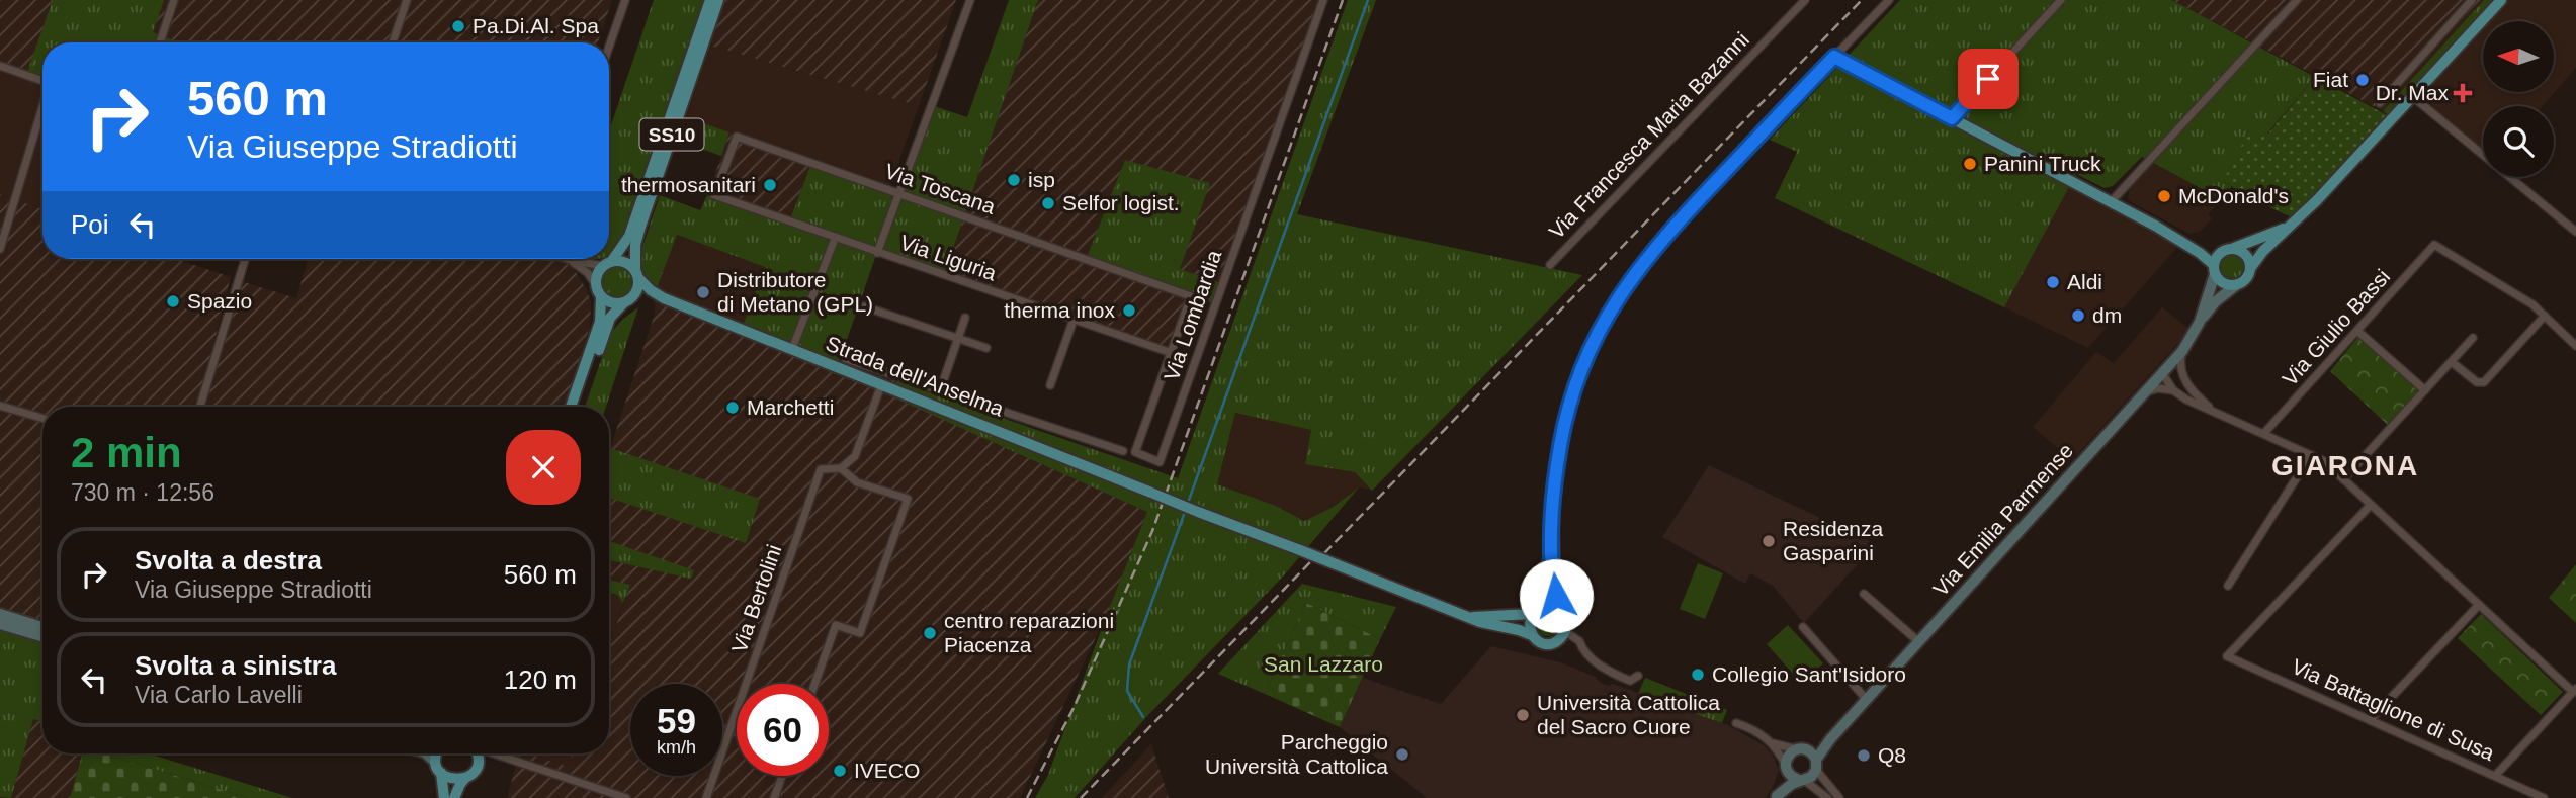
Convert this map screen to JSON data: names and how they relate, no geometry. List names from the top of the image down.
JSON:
{
  "streets": {
    "main road": ["SS10", "Strada dell'Anselma", "Via Emilia Parmense"],
    "street": [
      "Via Francesca Maria Bazanni",
      "Via Toscana",
      "Via Liguria",
      "Via Lombardia",
      "Via Giulio Bassi",
      "Via Bertolini",
      "Via Battaglione di Susa"
    ]
  },
  "crossings": [
    ["SS10", "Strada dell'Anselma"],
    ["Via Toscana", "Via Liguria"],
    ["Via Toscana", "Via Lombardia"],
    ["Via Liguria", "Via Lombardia"]
  ],
  "districts": ["GIARONA"],
  "parks": ["San Lazzaro"],
  "places": {
    "other": [
      "Pa.Di.Al. Spa",
      "Fiat",
      "Panini Truck",
      "isp",
      "thermosanitari",
      "McDonald's",
      "Selfor logist.",
      "Aldi",
      "Distributore di Metano (GPL)",
      "Spazio",
      "therma inox",
      "dm",
      "Marchetti",
      "Residenza Gasparini",
      "centro reparazioni Piacenza",
      "Collegio Sant'Isidoro",
      "Università Cattolica del Sacro Cuore",
      "Parcheggio Università Cattolica",
      "Q8",
      "IVECO"
    ],
    "health": ["Dr. Max"]
  },
  "north": "left",
  "page": {
    "turn": ["560 m", "Via Giuseppe Stradiotti"],
    "then": "Poi",
    "heading": ["2 min", "730 m · 12:56"],
    "list": [
      {
        "name": "Svolta a destra",
        "note": "Via Giuseppe Stradiotti",
        "value": "560 m"
      },
      {
        "name": "Svolta a sinistra",
        "note": "Via Carlo Lavelli",
        "value": "120 m"
      }
    ],
    "speed": "59 km/h",
    "limit": "60"
  }
}
